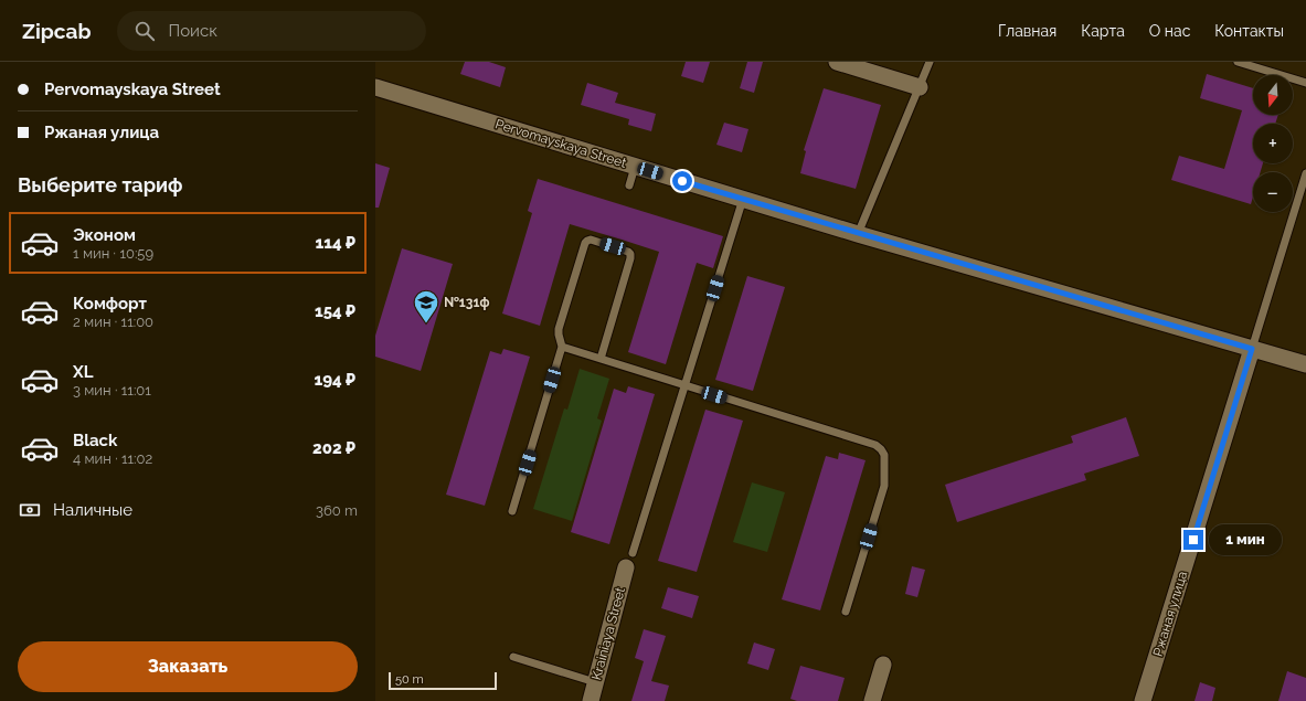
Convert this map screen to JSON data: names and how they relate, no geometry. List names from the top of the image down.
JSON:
{
  "streets": {
    "street": ["Pervomayskaya Street", "Ржаная улица", "Krainiaya Street"]
  },
  "crossings": [
    ["Pervomayskaya Street", "Ржаная улица"]
  ],
  "places": {
    "school or university": ["№131ф"]
  },
  "scale_bar": "50 m",
  "north": "bottom",
  "page": {
    "header": "Zipcab",
    "search": "Поиск",
    "nav": [
      "Главная",
      "Карта",
      "О нас",
      "Контакты"
    ],
    "banner": ["Pervomayskaya Street", "Ржаная улица"],
    "map_buttons": ["+", "−"],
    "heading": "Выберите тариф",
    "list": [
      {
        "name": "Эконом",
        "note": "1 мин · 10:59",
        "value": "114 ₽"
      },
      {
        "name": "Комфорт",
        "note": "2 мин · 11:00",
        "value": "154 ₽"
      },
      {
        "name": "XL",
        "note": "3 мин · 11:01",
        "value": "194 ₽"
      },
      {
        "name": "Black",
        "note": "4 мин · 11:02",
        "value": "202 ₽"
      }
    ],
    "pay": ["Наличные", "360 m"],
    "bubble": "1 мин",
    "buttons": "Заказать",
    "scale": "50 m"
  }
}
